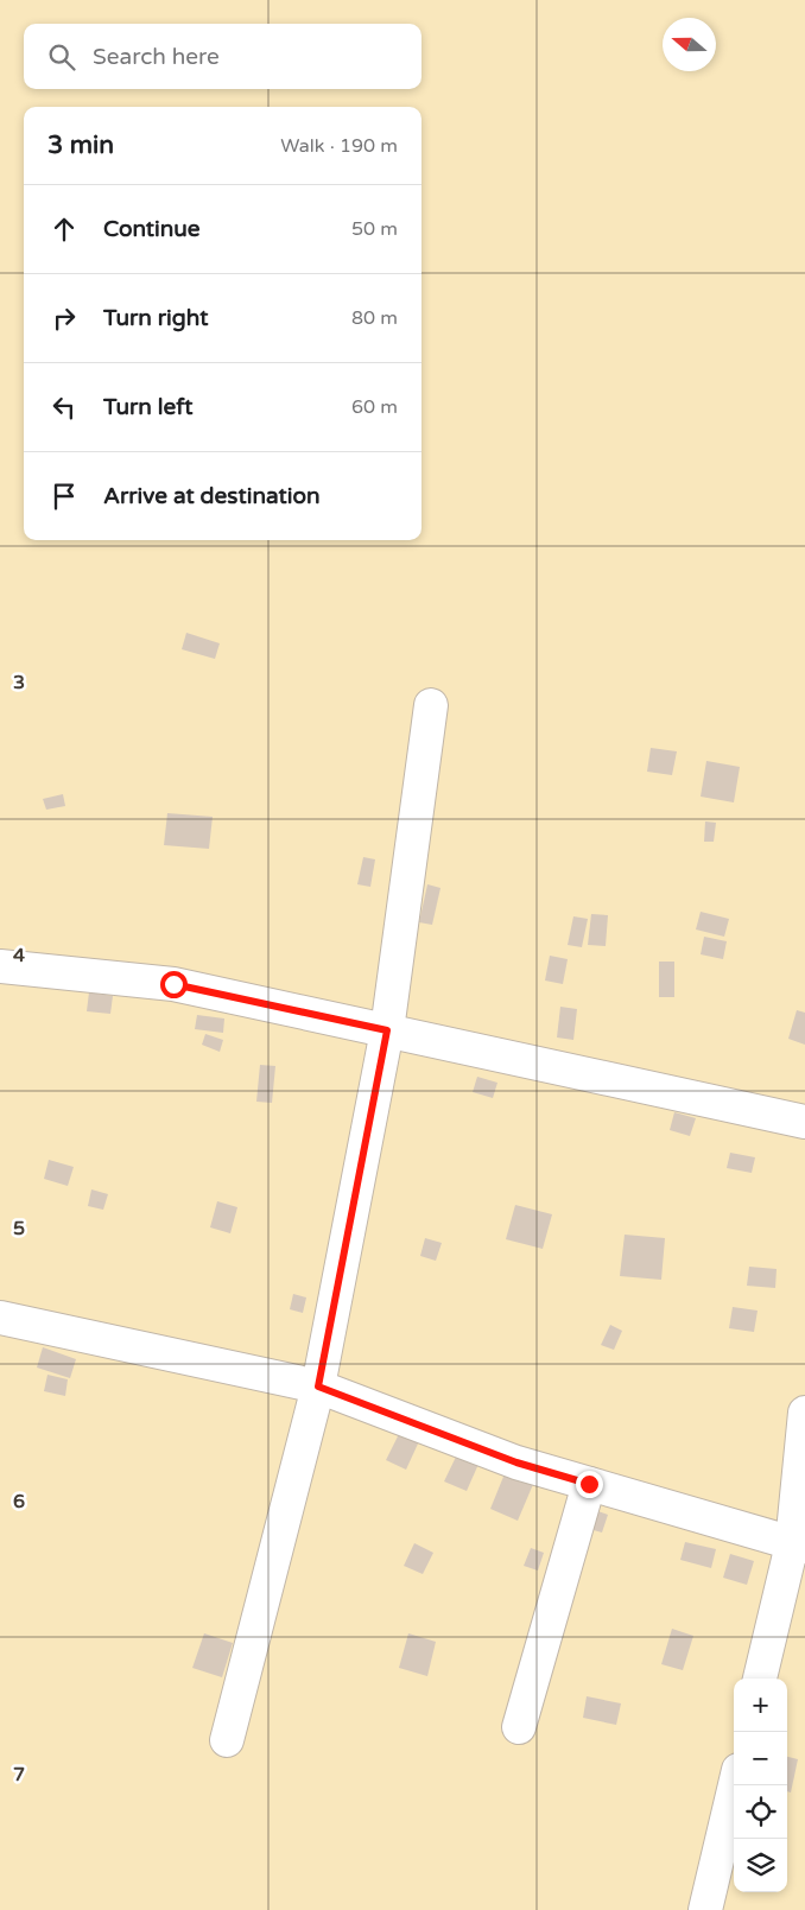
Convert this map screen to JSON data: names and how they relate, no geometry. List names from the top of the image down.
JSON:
{
  "north": "left",
  "page": {
    "search": "Search here",
    "heading": ["3 min", "Walk · 190 m"],
    "list": [
      ["Continue", "50 m"],
      ["Turn right", "80 m"],
      ["Turn left", "60 m"],
      "Arrive at destination"
    ],
    "map_buttons": ["+", "−"]
  },
  "grid": {
    "rows": [
      "3",
      "4",
      "5",
      "6",
      "7"
    ]
  }
}
